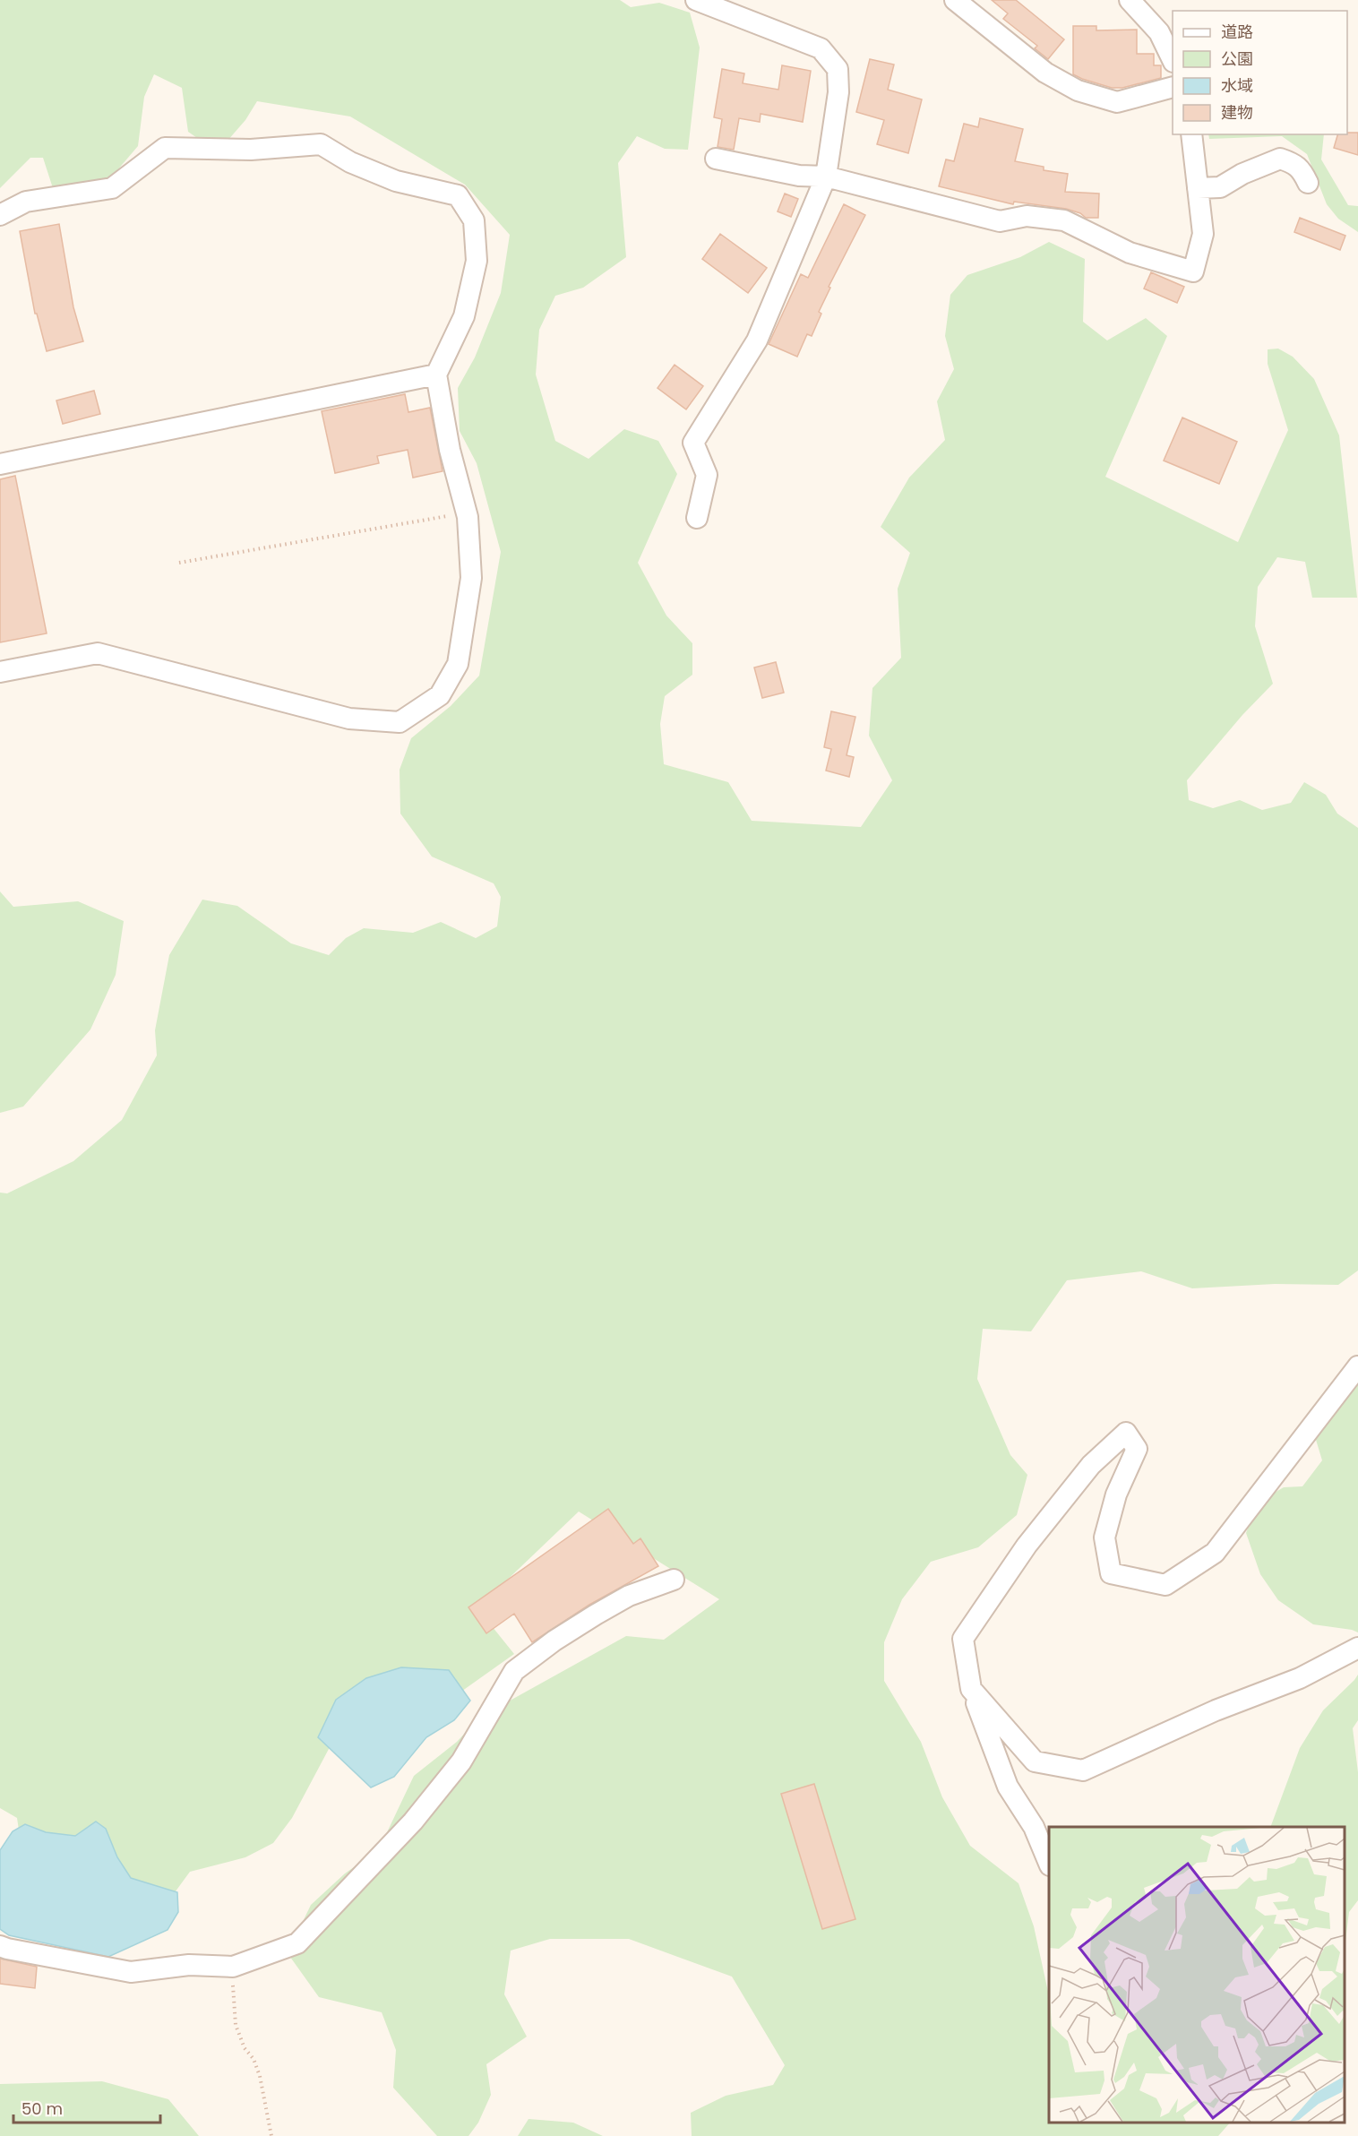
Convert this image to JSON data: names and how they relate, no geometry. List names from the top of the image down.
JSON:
{
  "legend": [
    "道路",
    "公園",
    "水域",
    "建物"
  ],
  "scale_bar": "50 m"
}
